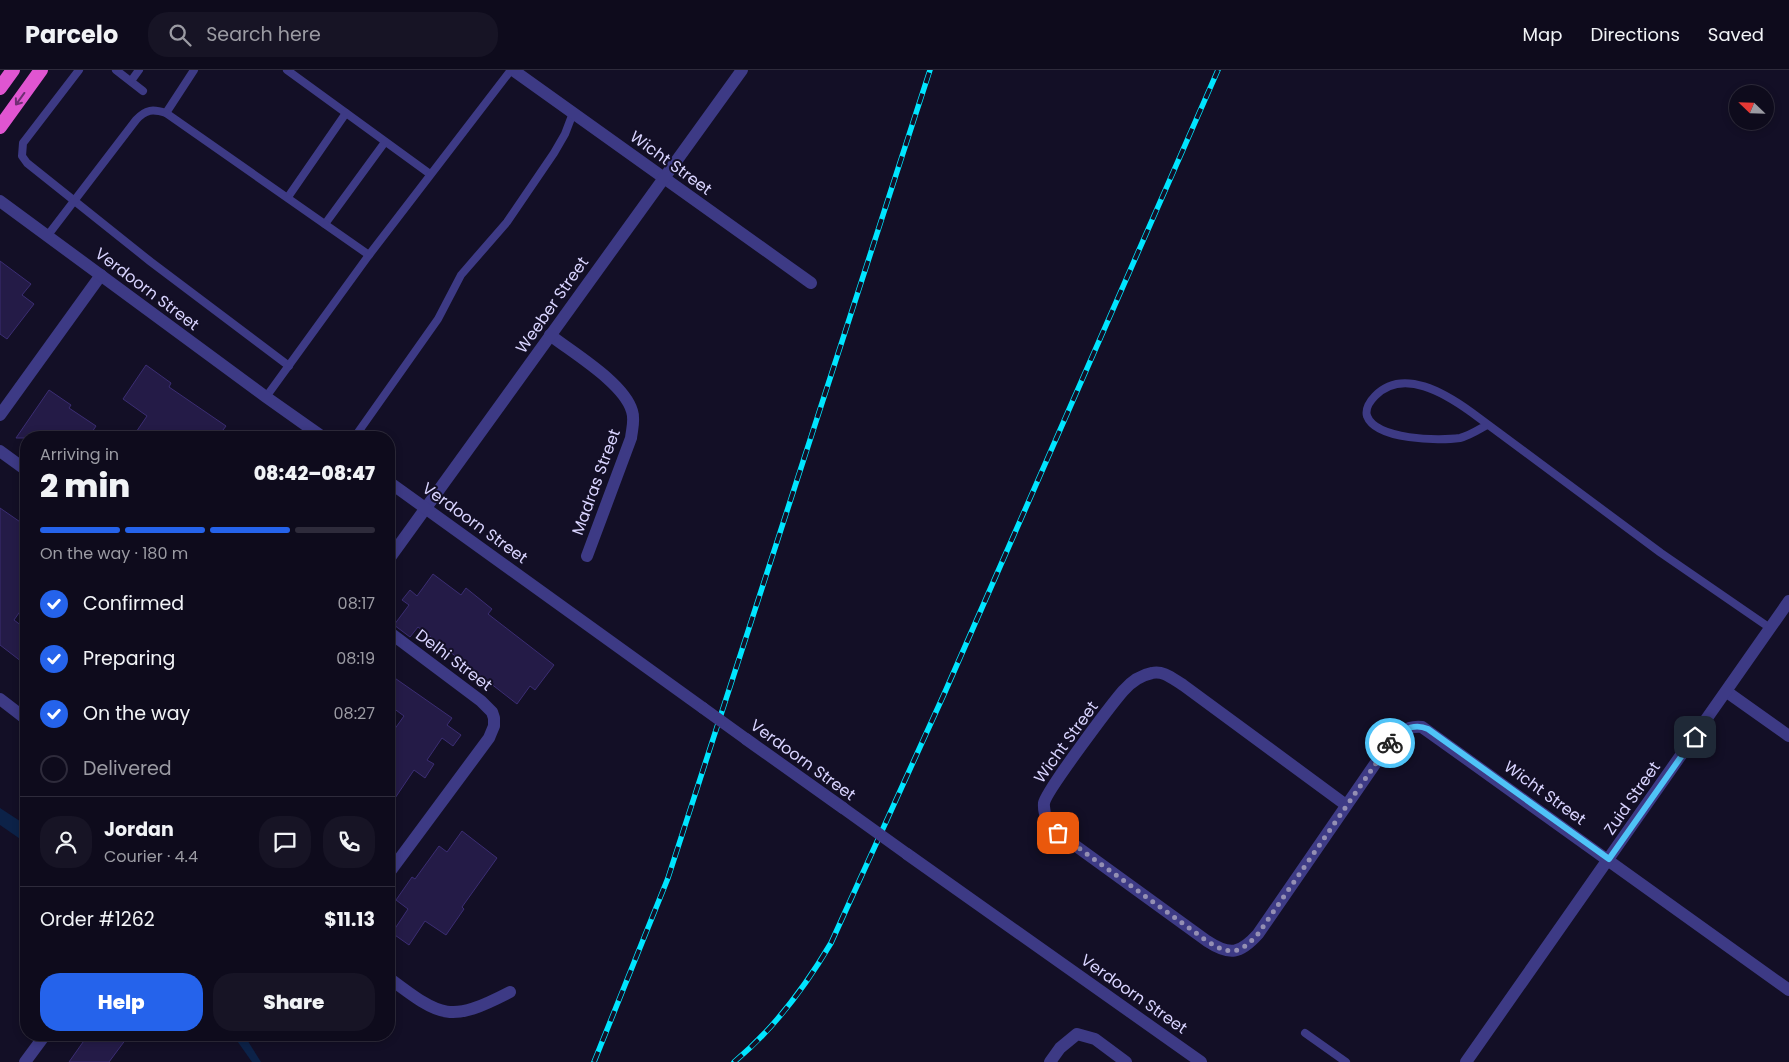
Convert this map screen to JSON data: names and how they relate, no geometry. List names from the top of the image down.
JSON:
{
  "streets": {
    "street": [
      "Wicht Street",
      "Verdoorn Street",
      "Weeber Street",
      "Madras Street",
      "Delhi Street",
      "Zuid Street"
    ]
  },
  "crossings": [
    ["Wicht Street", "Weeber Street"],
    ["Wicht Street", "Zuid Street"],
    ["Verdoorn Street", "Weeber Street"],
    ["Weeber Street", "Madras Street"]
  ],
  "north": "top left",
  "page": {
    "header": "Parcelo",
    "search": "Search here",
    "nav": ["Map", "Directions", "Saved"],
    "heading": ["2 min", "Arriving in", "08:42–08:47"],
    "panel": [
      "Jordan",
      "Courier · 4.4",
      "Order #1262",
      "$11.13"
    ],
    "bar": "On the way · 180 m",
    "list": [
      ["Confirmed", "08:17"],
      ["Preparing", "08:19"],
      ["On the way", "08:27"],
      "Delivered"
    ],
    "buttons": ["Help", "Share"]
  }
}
